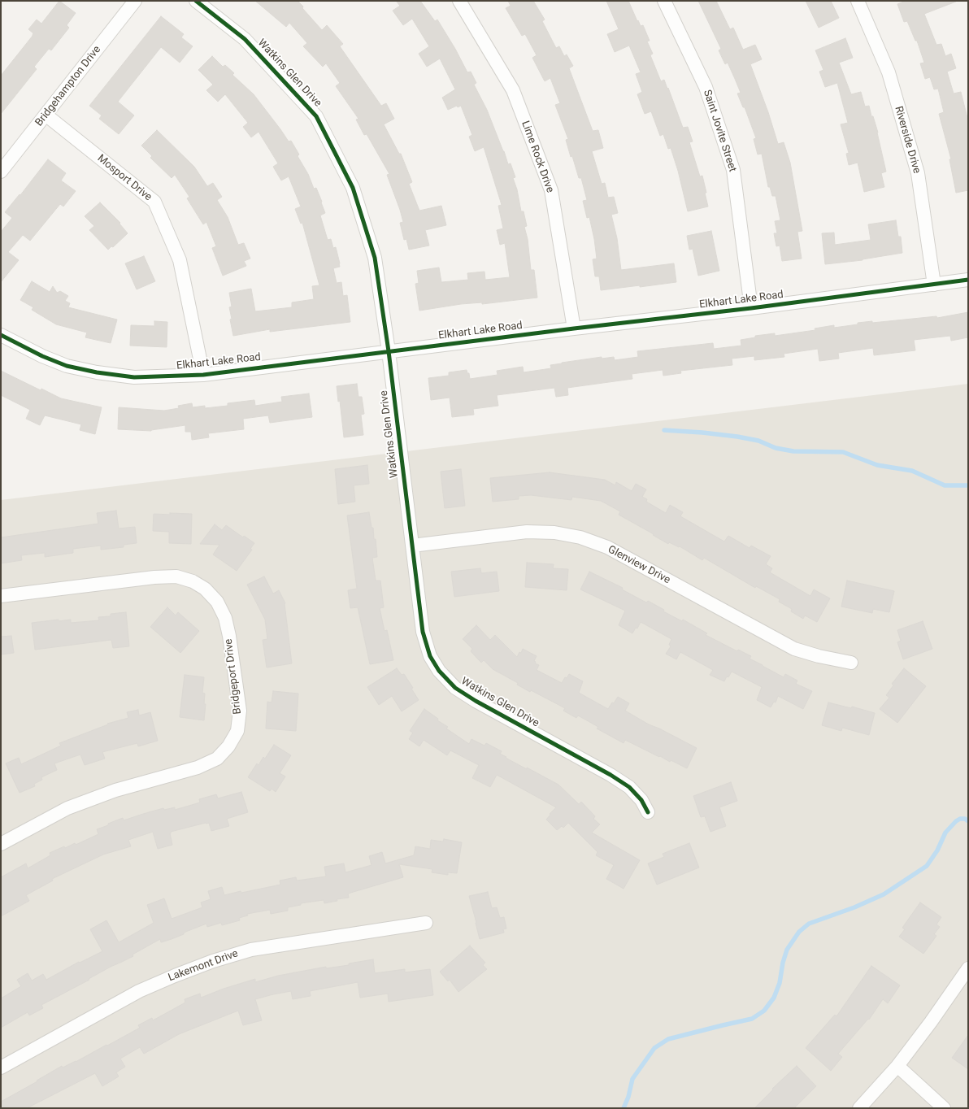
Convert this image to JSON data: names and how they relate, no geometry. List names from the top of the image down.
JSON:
{
  "streets": {
    "street": [
      "Watkins Glen Drive",
      "Bridgehampton Drive",
      "Saint Jovite Street",
      "Riverside Drive",
      "Lime Rock Drive",
      "Mosport Drive",
      "Elkhart Lake Road",
      "Glenview Drive",
      "Bridgeport Drive",
      "Lakemont Drive"
    ]
  },
  "crossings": [
    ["Watkins Glen Drive", "Elkhart Lake Road"],
    ["Watkins Glen Drive", "Glenview Drive"],
    ["Bridgehampton Drive", "Mosport Drive"],
    ["Saint Jovite Street", "Elkhart Lake Road"],
    ["Riverside Drive", "Elkhart Lake Road"],
    ["Lime Rock Drive", "Elkhart Lake Road"],
    ["Mosport Drive", "Elkhart Lake Road"]
  ]
}
